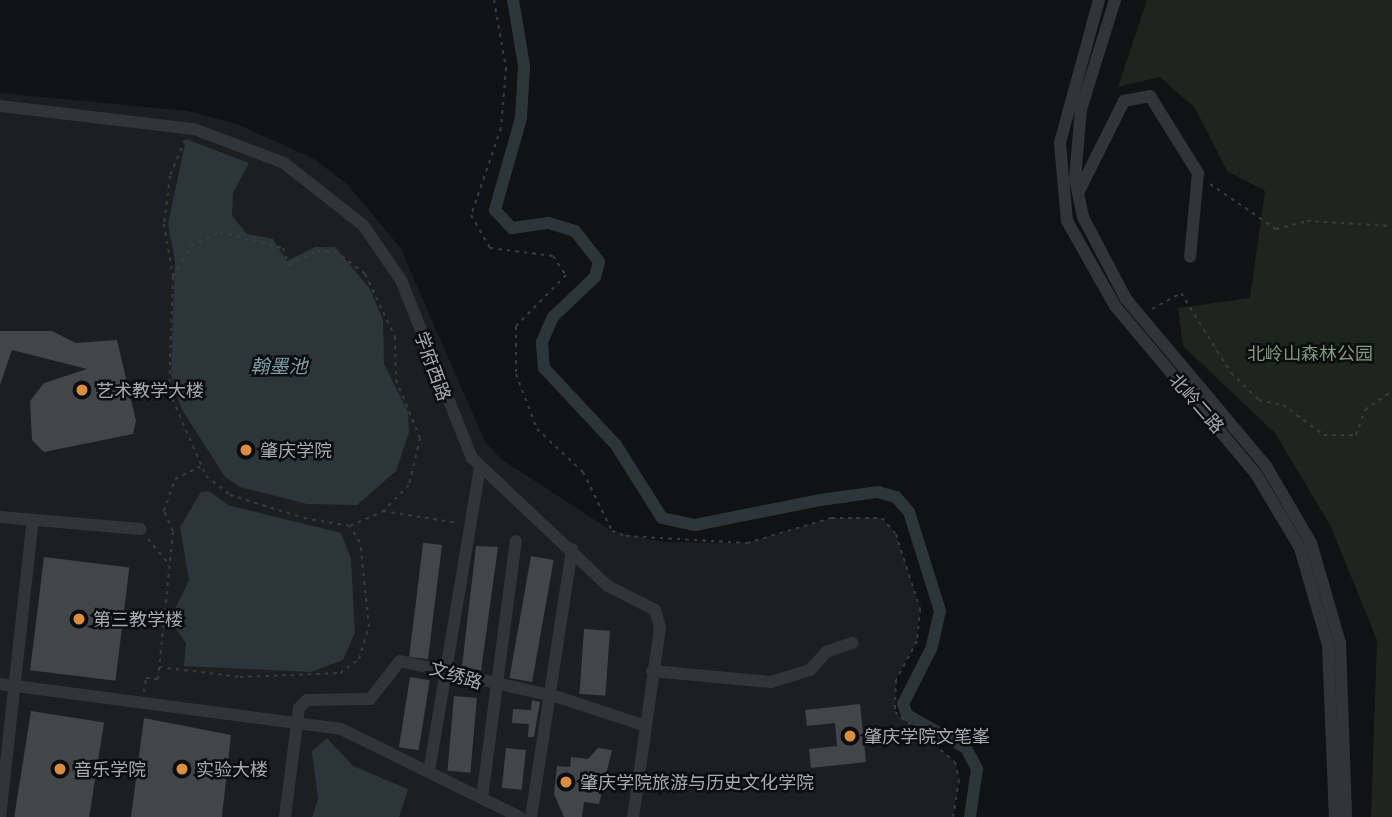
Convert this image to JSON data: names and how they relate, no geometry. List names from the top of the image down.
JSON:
{
  "streets": {
    "street": ["学府西路", "北岭二路", "文绣路"]
  },
  "crossings": [
    ["学府西路", "文绣路"]
  ],
  "water": ["翰墨池"],
  "parks": ["北岭山森林公园"],
  "places": [
    "艺术教学大楼",
    "肇庆学院",
    "第三教学楼",
    "肇庆学院文笔峯",
    "音乐学院",
    "实验大楼",
    "肇庆学院旅游与历史文化学院"
  ]
}
